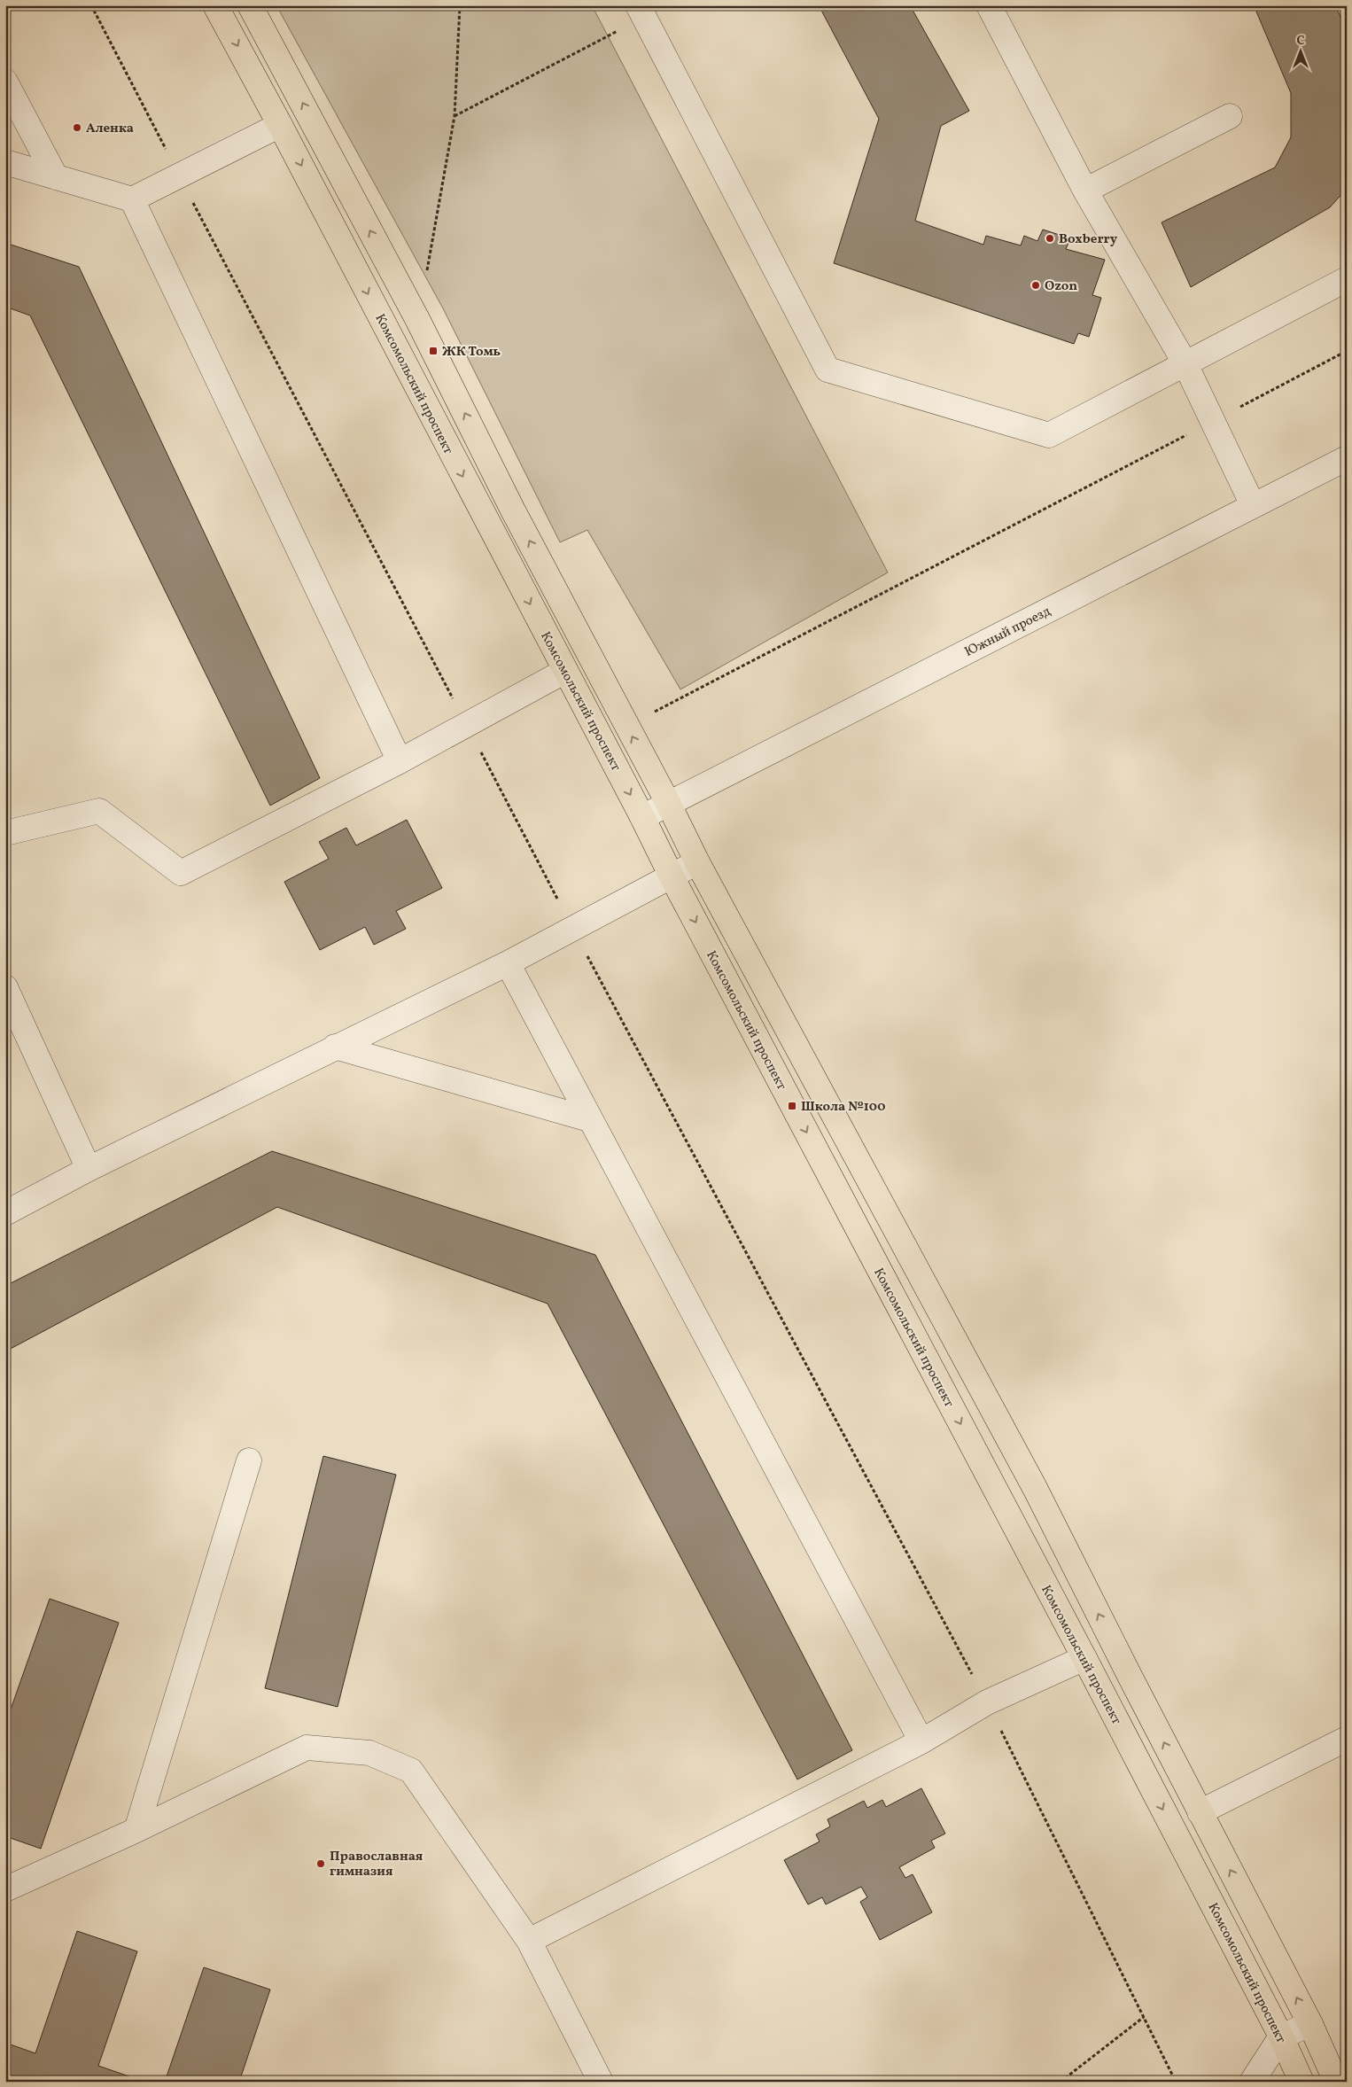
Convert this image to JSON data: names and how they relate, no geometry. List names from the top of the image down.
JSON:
{
  "streets": {
    "main road": ["Комсомольский проспект"],
    "street": ["Южный проезд"]
  },
  "crossings": [
    ["Комсомольский проспект", "Южный проезд"]
  ],
  "places": {
    "other": [
      "Аленка",
      "Boxberry",
      "Ozon",
      "Православная гимназия"
    ],
    "transit": ["ЖК Томь", "Школа №100"]
  },
  "north": "top"
}
